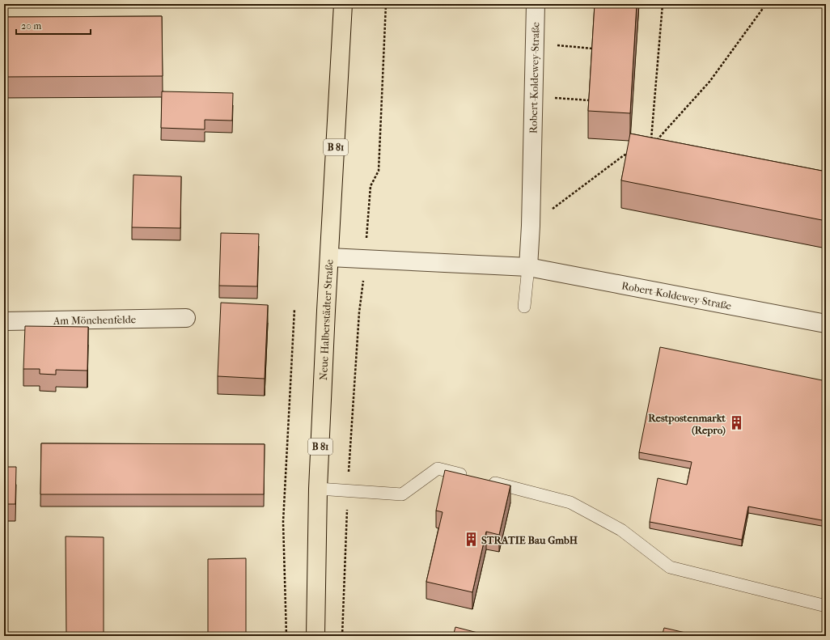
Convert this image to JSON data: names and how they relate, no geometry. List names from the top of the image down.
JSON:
{
  "streets": {
    "main road": ["B 81", "Neue Halberstädter Straße"],
    "street": ["Robert-Koldewey-Straße", "Am Mönchenfelde"]
  },
  "crossings": [
    ["Robert-Koldewey-Straße", "Neue Halberstädter Straße"]
  ],
  "places": {
    "building": ["Restpostenmarkt (Repro)", "STRATIE Bau GmbH"]
  },
  "scale_bar": "20 m"
}
